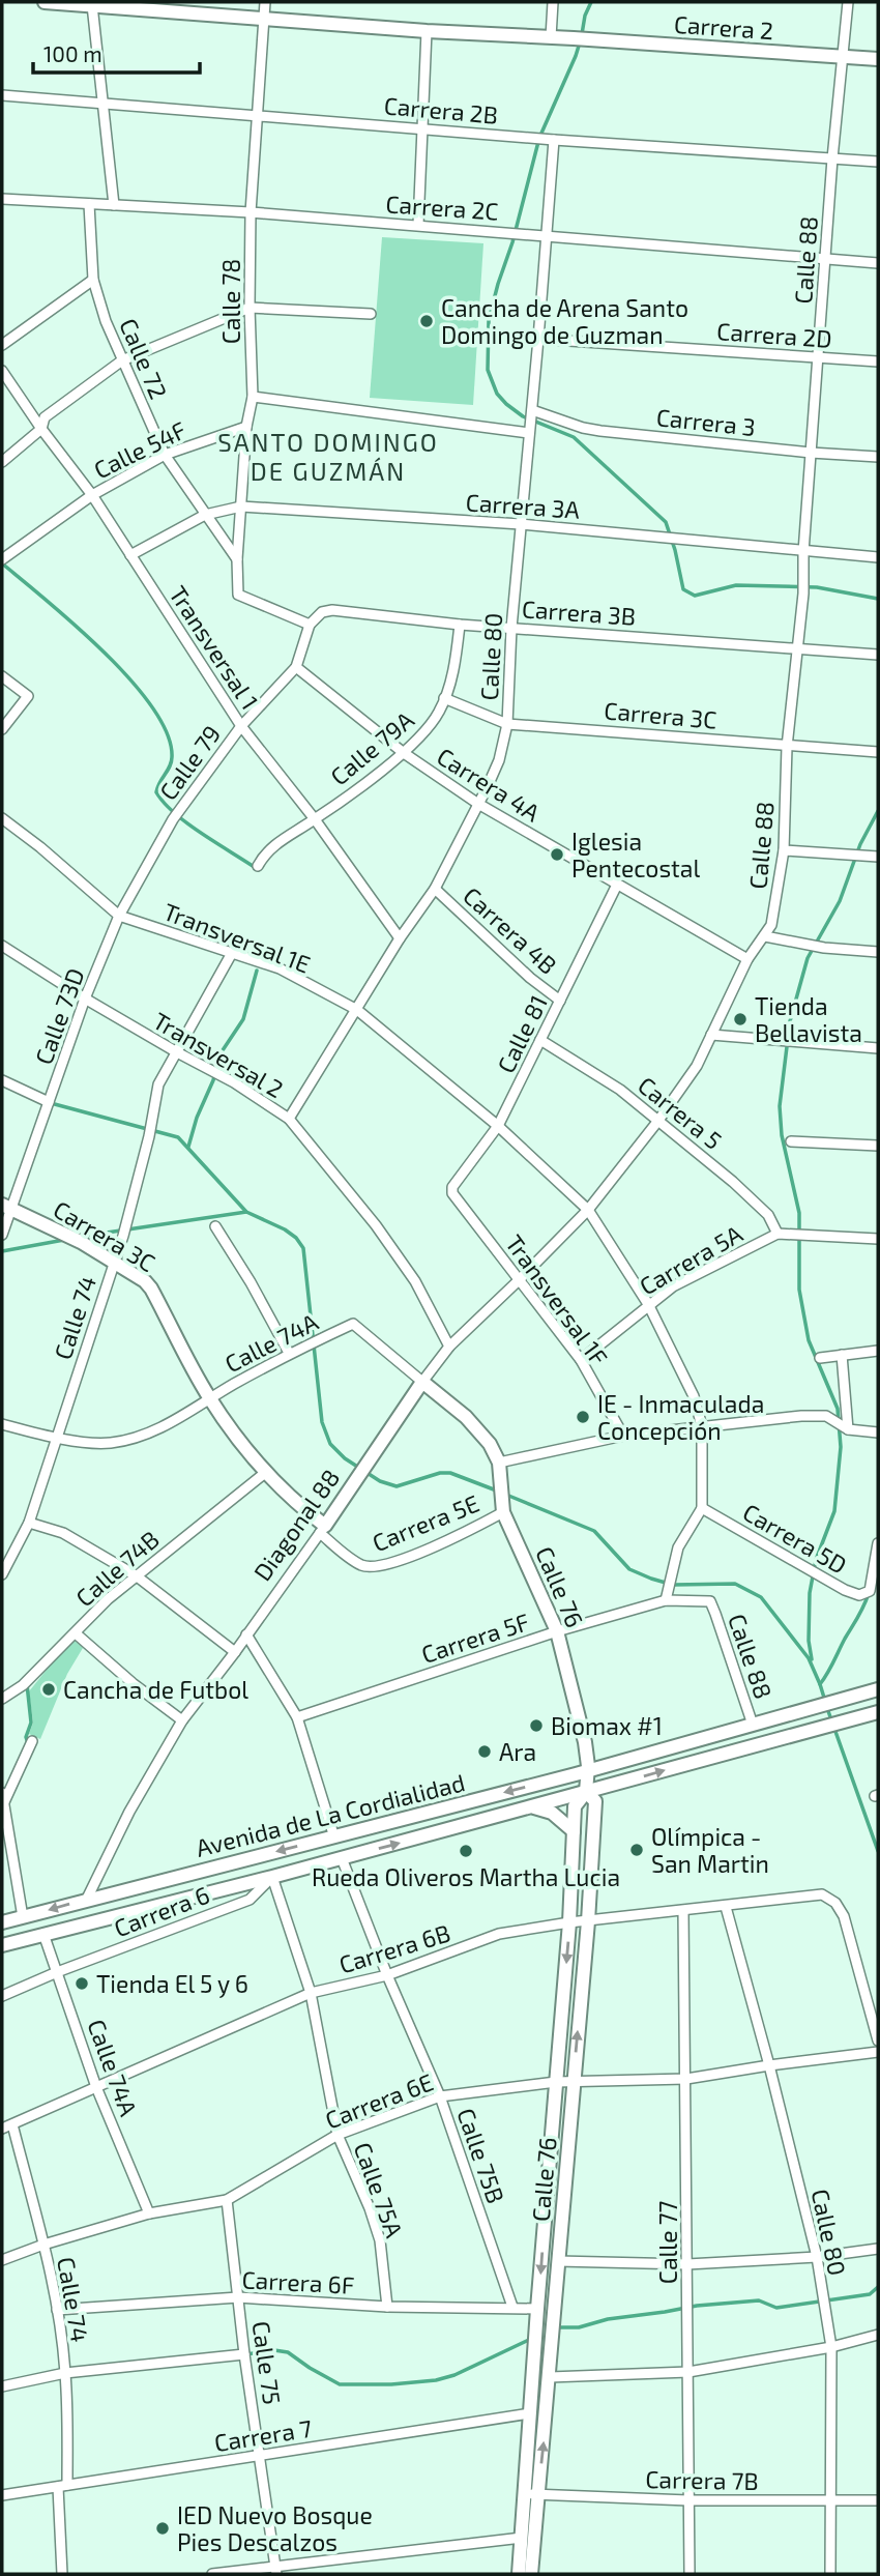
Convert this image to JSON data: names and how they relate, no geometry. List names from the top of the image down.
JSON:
{
  "streets": {
    "street": [
      "Carrera 2",
      "Carrera 2B",
      "Carrera 2C",
      "Calle 88",
      "Calle 78",
      "Carrera 2D",
      "Calle 72",
      "Carrera 3",
      "Calle 54F",
      "Carrera 3A",
      "Carrera 3B",
      "Transversal 1",
      "Calle 80",
      "Carrera 3C",
      "Calle 79A",
      "Calle 79",
      "Carrera 4A",
      "Carrera 4B",
      "Transversal 1E",
      "Calle 73D",
      "Calle 81",
      "Transversal 2",
      "Carrera 5",
      "Carrera 5A",
      "Transversal 1F",
      "Calle 74",
      "Calle 74A",
      "Carrera 5E",
      "Diagonal 88",
      "Carrera 5D",
      "Calle 74B",
      "Calle 76",
      "Carrera 5F",
      "Avenida de La Cordialidad",
      "Carrera 6",
      "Carrera 6B",
      "Carrera 6E",
      "Calle 75B",
      "Calle 75A",
      "Calle 77",
      "Carrera 6F",
      "Calle 75",
      "Carrera 7",
      "Carrera 7B"
    ]
  },
  "crossings": [
    ["Carrera 2", "Calle 88"],
    ["Carrera 2", "Calle 78"],
    ["Carrera 2B", "Calle 88"],
    ["Carrera 2B", "Calle 78"],
    ["Carrera 2B", "Calle 80"],
    ["Carrera 2C", "Calle 88"],
    ["Carrera 2C", "Calle 78"],
    ["Carrera 2C", "Calle 72"],
    ["Carrera 2C", "Calle 80"],
    ["Calle 88", "Carrera 2D"],
    ["Calle 88", "Carrera 3"],
    ["Calle 88", "Carrera 3A"],
    ["Calle 88", "Carrera 3B"],
    ["Calle 88", "Carrera 3C"],
    ["Calle 88", "Carrera 4A"],
    ["Calle 88", "Transversal 1E"],
    ["Calle 88", "Carrera 5"],
    ["Calle 88", "Diagonal 88"],
    ["Calle 88", "Carrera 5F"],
    ["Calle 88", "Avenida de La Cordialidad"],
    ["Calle 78", "Calle 72"],
    ["Calle 78", "Calle 54F"],
    ["Calle 78", "Carrera 3A"],
    ["Calle 78", "Carrera 3B"],
    ["Calle 78", "Calle 79"],
    ["Carrera 2D", "Calle 80"],
    ["Calle 72", "Calle 54F"],
    ["Calle 72", "Carrera 3A"],
    ["Carrera 3", "Calle 80"],
    ["Calle 54F", "Transversal 1"],
    ["Carrera 3A", "Transversal 1"],
    ["Carrera 3A", "Calle 80"],
    ["Carrera 3B", "Calle 80"],
    ["Carrera 3B", "Calle 79A"],
    ["Carrera 3B", "Calle 79"],
    ["Transversal 1", "Calle 80"],
    ["Transversal 1", "Calle 79A"],
    ["Transversal 1", "Calle 79"],
    ["Calle 80", "Carrera 3C"],
    ["Calle 80", "Carrera 4A"],
    ["Calle 80", "Carrera 4B"],
    ["Calle 80", "Transversal 1E"],
    ["Calle 80", "Transversal 2"],
    ["Calle 80", "Carrera 6B"],
    ["Calle 80", "Carrera 6E"],
    ["Calle 80", "Carrera 7B"],
    ["Carrera 3C", "Calle 79A"],
    ["Carrera 3C", "Calle 73D"],
    ["Carrera 3C", "Calle 74"],
    ["Carrera 3C", "Calle 74A"],
    ["Carrera 3C", "Carrera 5E"],
    ["Carrera 3C", "Diagonal 88"],
    ["Carrera 3C", "Calle 74B"],
    ["Calle 79A", "Carrera 4A"],
    ["Calle 79", "Carrera 4A"],
    ["Calle 79", "Calle 73D"],
    ["Carrera 4A", "Calle 81"],
    ["Carrera 4B", "Calle 81"],
    ["Transversal 1E", "Calle 73D"],
    ["Transversal 1E", "Calle 81"],
    ["Transversal 1E", "Calle 74"],
    ["Transversal 1E", "Diagonal 88"],
    ["Calle 73D", "Transversal 2"],
    ["Calle 81", "Carrera 5"],
    ["Calle 81", "Transversal 1F"],
    ["Transversal 2", "Calle 74"],
    ["Transversal 2", "Diagonal 88"],
    ["Carrera 5", "Carrera 5A"],
    ["Carrera 5A", "Transversal 1F"],
    ["Transversal 1F", "Diagonal 88"],
    ["Calle 74", "Calle 74A"],
    ["Calle 74", "Carrera 6B"],
    ["Calle 74", "Carrera 6E"],
    ["Calle 74", "Carrera 6F"],
    ["Calle 74", "Carrera 7"],
    ["Calle 74A", "Diagonal 88"],
    ["Calle 74A", "Calle 76"],
    ["Calle 74A", "Avenida de La Cordialidad"],
    ["Calle 74A", "Carrera 6"],
    ["Calle 74A", "Carrera 6B"],
    ["Calle 74A", "Carrera 6E"],
    ["Carrera 5E", "Diagonal 88"],
    ["Carrera 5E", "Calle 76"],
    ["Diagonal 88", "Calle 76"],
    ["Diagonal 88", "Avenida de La Cordialidad"],
    ["Calle 76", "Carrera 5F"],
    ["Calle 76", "Avenida de La Cordialidad"],
    ["Calle 76", "Carrera 6B"],
    ["Calle 76", "Carrera 6E"],
    ["Calle 76", "Carrera 6F"],
    ["Calle 76", "Carrera 7"],
    ["Calle 76", "Carrera 7B"],
    ["Avenida de La Cordialidad", "Carrera 6"],
    ["Avenida de La Cordialidad", "Calle 75B"],
    ["Avenida de La Cordialidad", "Calle 75A"],
    ["Carrera 6", "Calle 75A"],
    ["Carrera 6B", "Calle 75B"],
    ["Carrera 6B", "Calle 75A"],
    ["Carrera 6B", "Calle 77"],
    ["Carrera 6E", "Calle 75B"],
    ["Carrera 6E", "Calle 75A"],
    ["Carrera 6E", "Calle 77"],
    ["Carrera 6E", "Calle 75"],
    ["Calle 75B", "Carrera 6F"],
    ["Calle 75A", "Carrera 6F"],
    ["Calle 77", "Carrera 7B"],
    ["Carrera 6F", "Calle 75"],
    ["Calle 75", "Carrera 7"]
  ],
  "districts": ["SANTO DOMINGO DE GUZMÁN"],
  "places": [
    "Cancha de Arena Santo Domingo de Guzman",
    "Iglesia Pentecostal",
    "Tienda Bellavista",
    "IE - Inmaculada Concepción",
    "Cancha de Futbol",
    "Biomax #1",
    "Ara",
    "Olímpica - San Martin",
    "Rueda Oliveros Martha Lucia",
    "Tienda El 5 y 6",
    "IED Nuevo Bosque Pies Descalzos"
  ],
  "scale_bar": "100 m"
}
